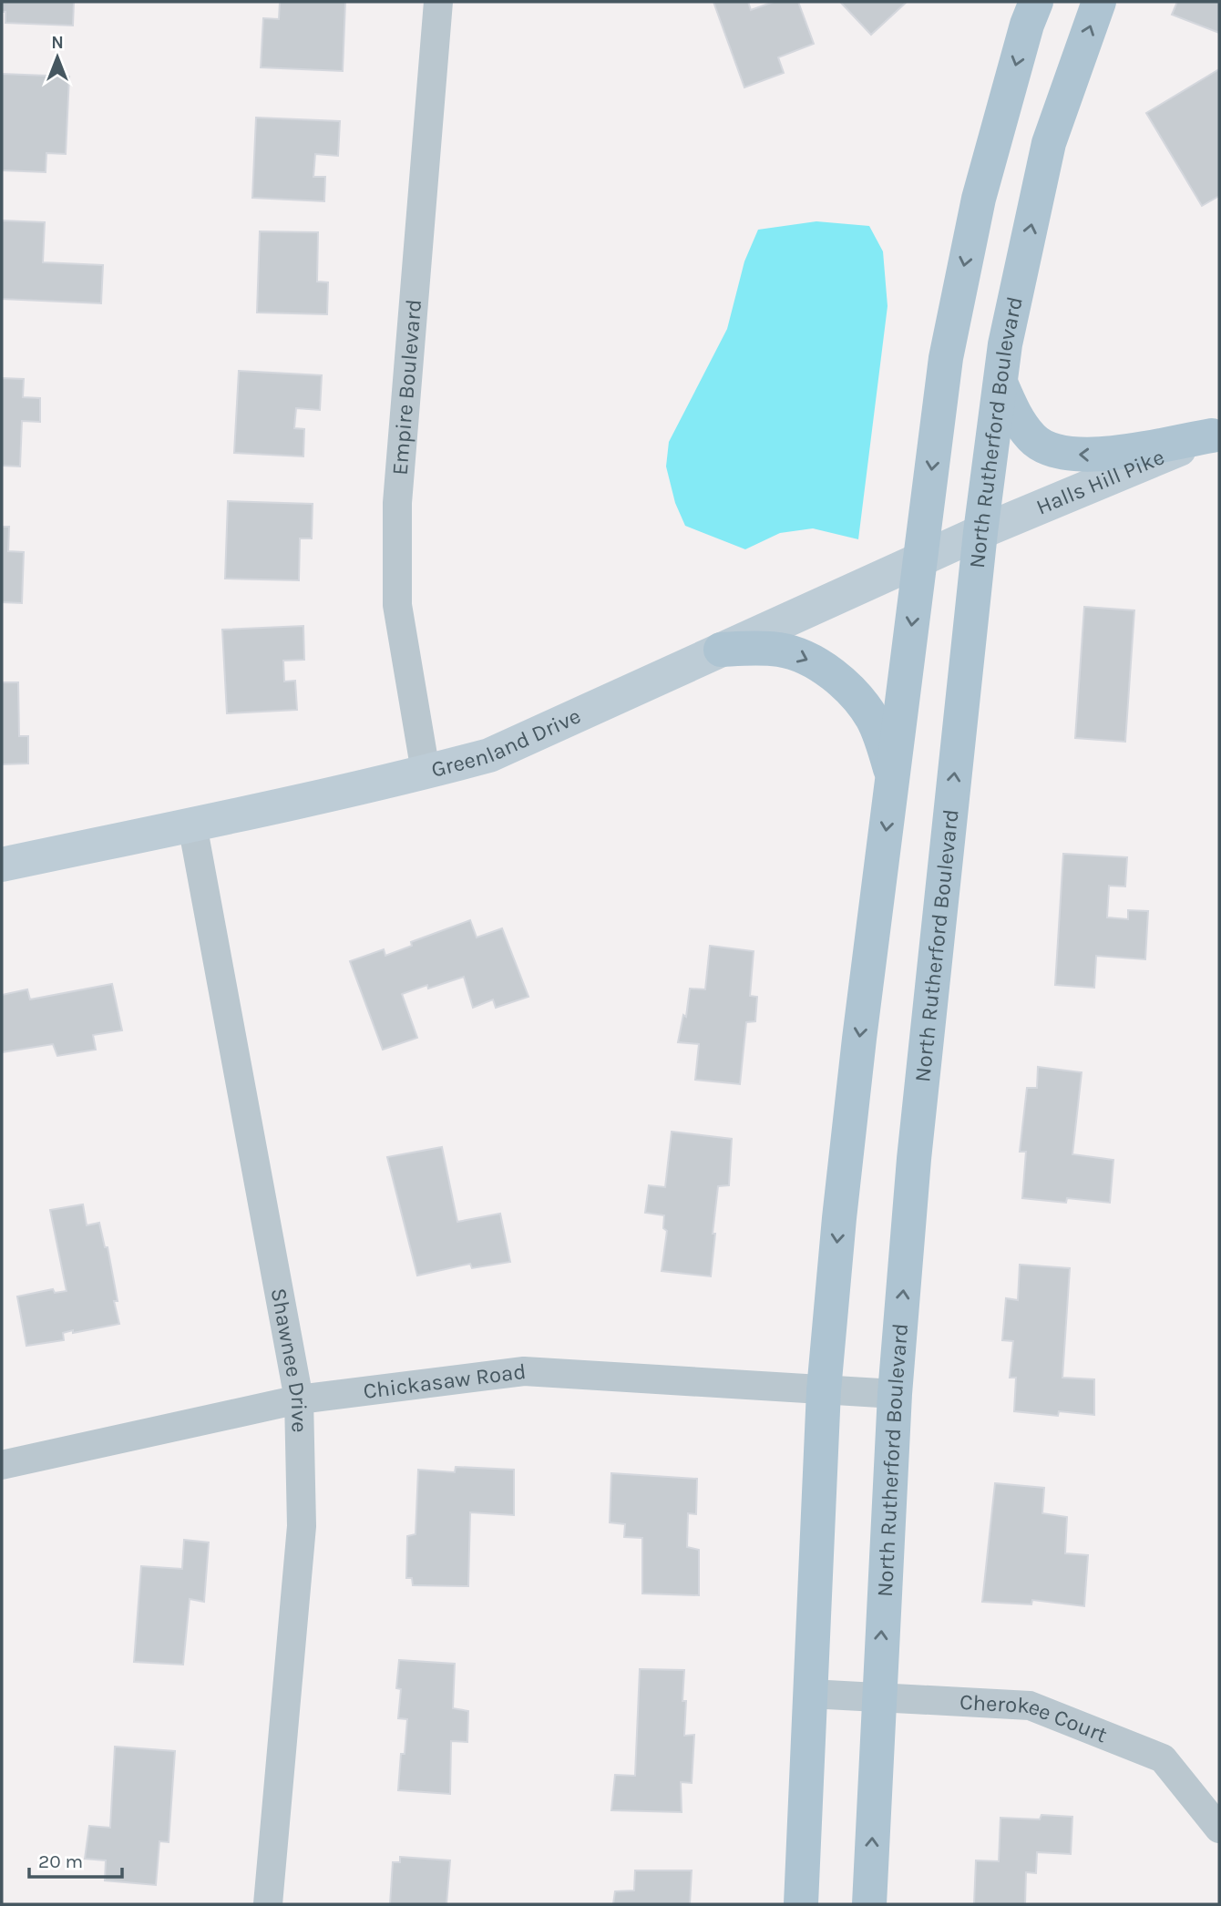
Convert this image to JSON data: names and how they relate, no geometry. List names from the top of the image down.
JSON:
{
  "streets": {
    "main road": ["North Rutherford Boulevard"],
    "street": [
      "Empire Boulevard",
      "Halls Hill Pike",
      "Greenland Drive",
      "Shawnee Drive",
      "Chickasaw Road",
      "Cherokee Court"
    ]
  },
  "crossings": [
    ["Empire Boulevard", "Greenland Drive"],
    ["North Rutherford Boulevard", "Halls Hill Pike"],
    ["North Rutherford Boulevard", "Greenland Drive"],
    ["North Rutherford Boulevard", "Chickasaw Road"],
    ["North Rutherford Boulevard", "Cherokee Court"],
    ["Halls Hill Pike", "Greenland Drive"],
    ["Greenland Drive", "Shawnee Drive"],
    ["Shawnee Drive", "Chickasaw Road"]
  ],
  "scale_bar": "20 m",
  "north": "top"
}
